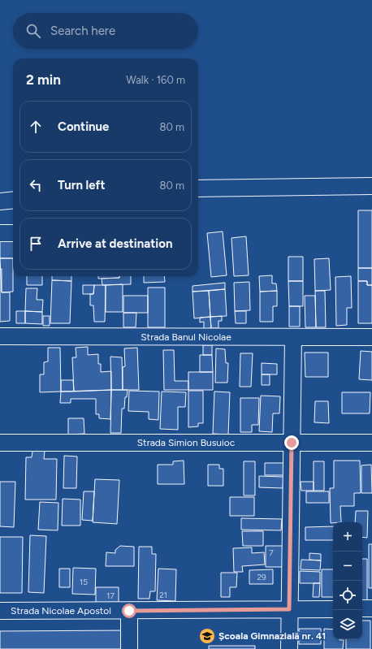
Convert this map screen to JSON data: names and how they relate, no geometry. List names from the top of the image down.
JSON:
{
  "streets": {
    "street": ["Strada Banul Nicolae", "Strada Simion Busuioc", "Strada Nicolae Apostol"]
  },
  "places": {
    "school or university": ["Școala Gimnazială nr. 41"]
  },
  "house_numbers": [
    "7",
    "29",
    "15",
    "21",
    "17"
  ],
  "page": {
    "search": "Search here",
    "heading": ["2 min", "Walk · 160 m"],
    "list": [
      ["Continue", "80 m"],
      ["Turn left", "80 m"],
      "Arrive at destination"
    ],
    "map_buttons": ["+", "−"]
  }
}
